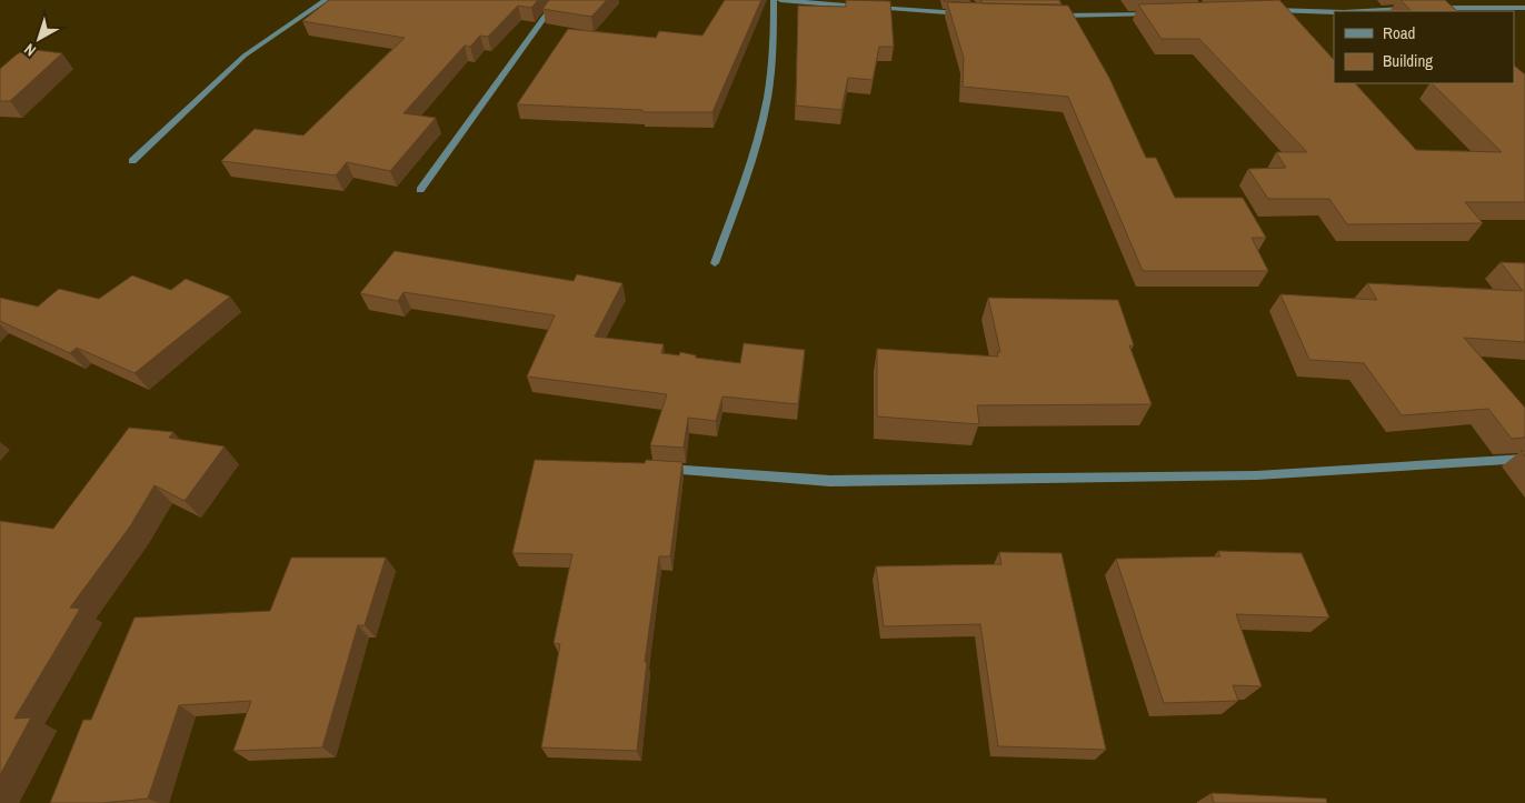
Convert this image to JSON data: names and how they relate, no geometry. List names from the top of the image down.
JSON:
{
  "legend": ["Road", "Building"],
  "north": "bottom left"
}
